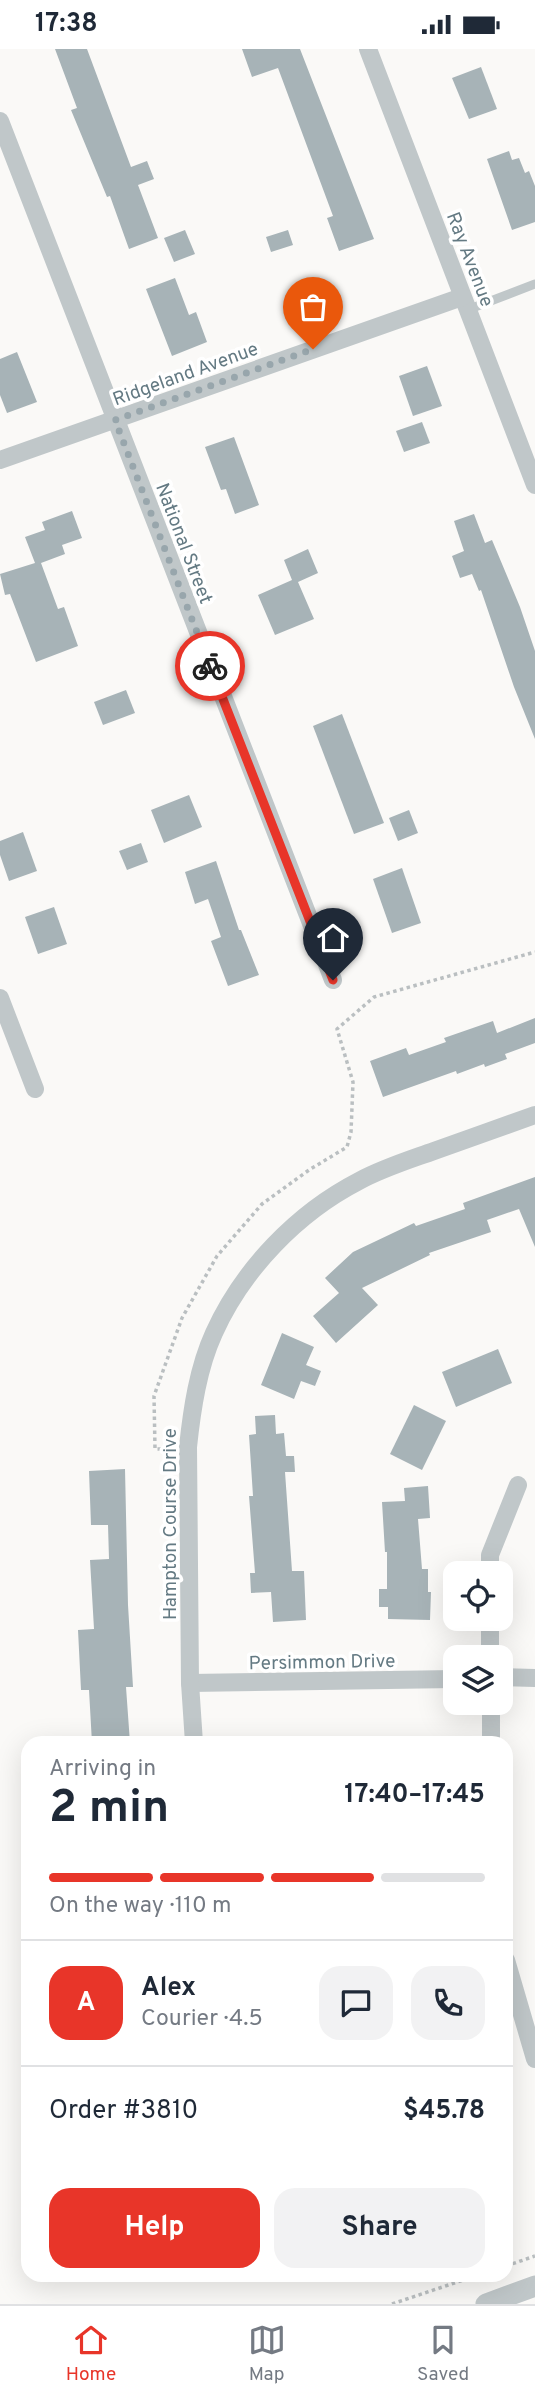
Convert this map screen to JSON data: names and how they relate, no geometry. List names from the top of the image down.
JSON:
{
  "streets": {
    "street": [
      "Ray Avenue",
      "Ridgeland Avenue",
      "National Street",
      "Hampton Course Drive",
      "Persimmon Drive"
    ]
  },
  "crossings": [
    ["Ray Avenue", "Ridgeland Avenue"],
    ["Ridgeland Avenue", "National Street"],
    ["Hampton Course Drive", "Persimmon Drive"]
  ],
  "page": {
    "status": "17:38",
    "heading": ["2 min", "Arriving in", "17:40–17:45"],
    "panel": [
      "Alex",
      "Courier · 4.5",
      "Order #3810",
      "$45.78"
    ],
    "bar": "On the way · 110 m",
    "round": "A",
    "buttons": ["Help", "Share"],
    "tabs": ["Home", "Map", "Saved"]
  }
}
